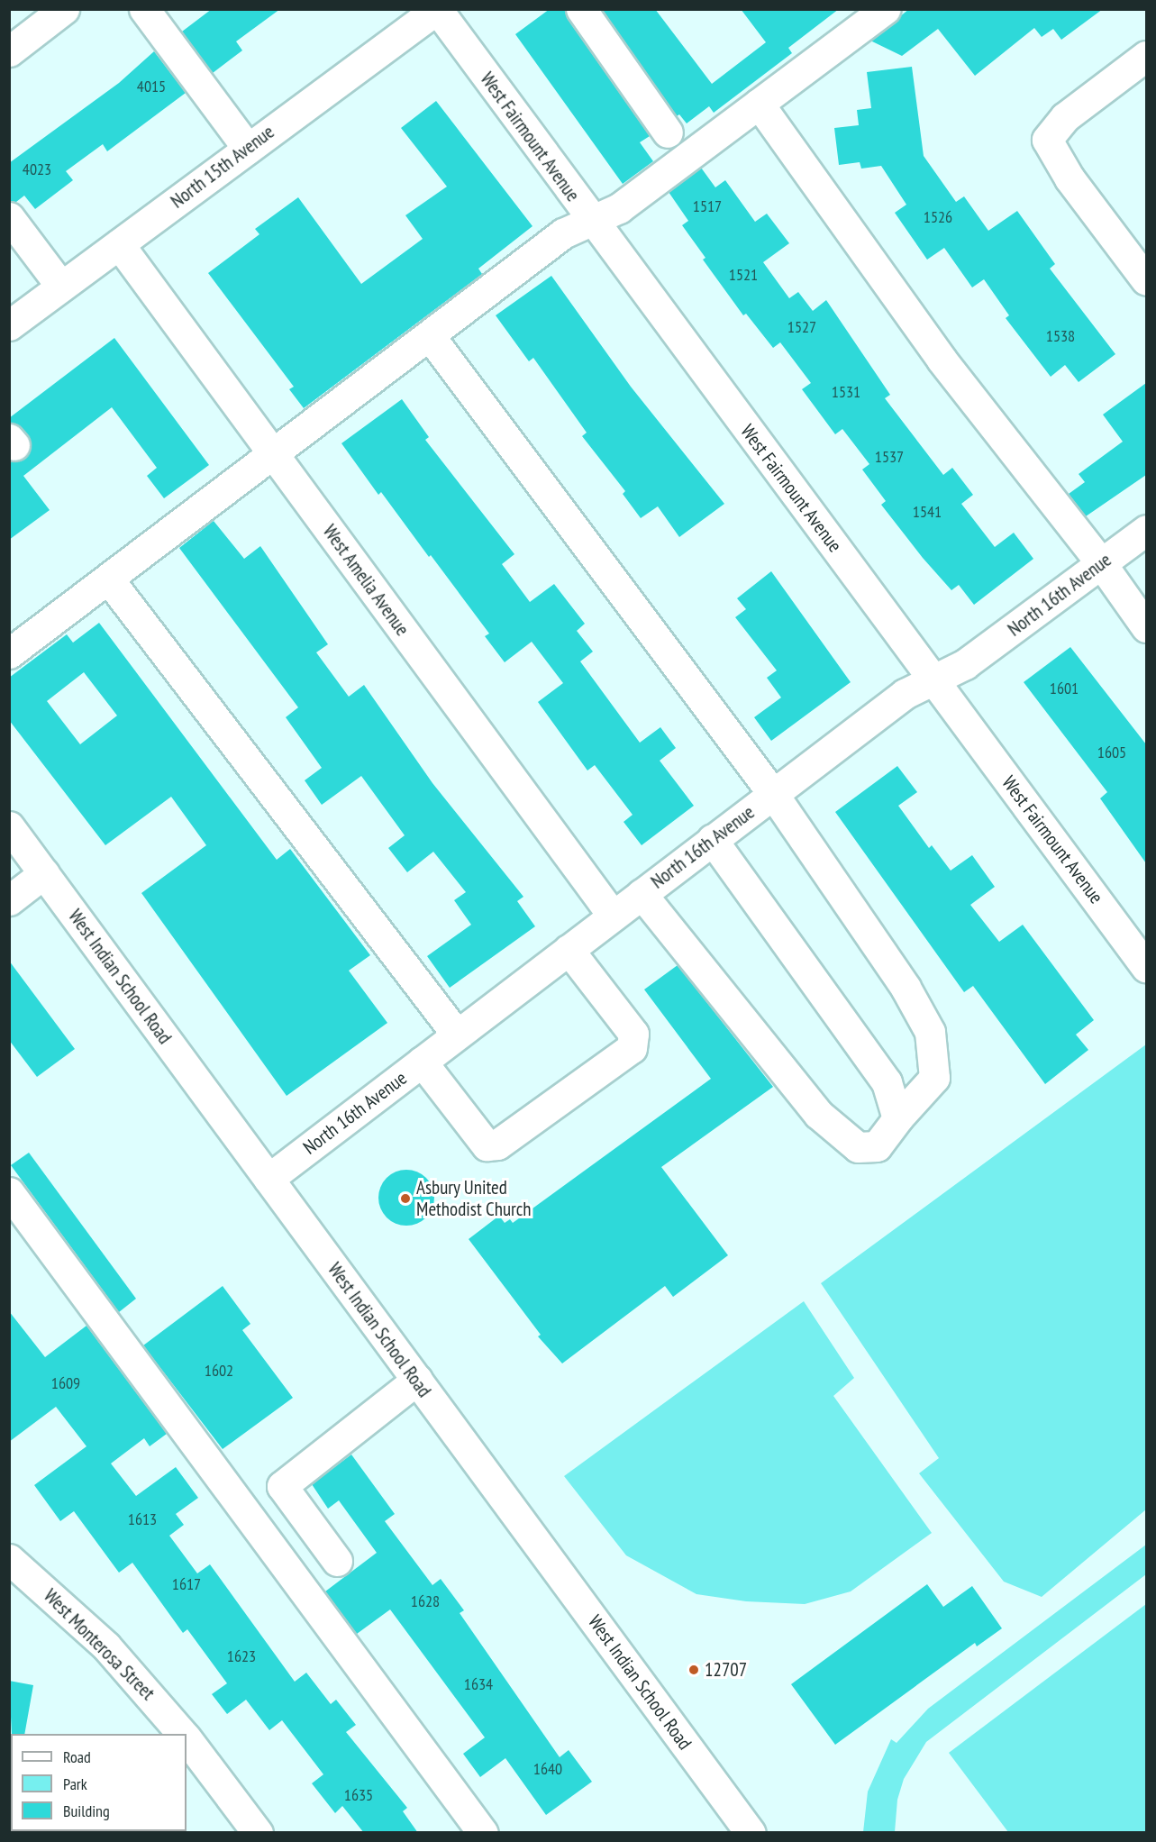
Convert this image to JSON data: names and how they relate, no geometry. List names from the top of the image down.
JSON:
{
  "streets": {
    "street": [
      "West Fairmount Avenue",
      "North 15th Avenue",
      "West Amelia Avenue",
      "North 16th Avenue",
      "West Indian School Road",
      "West Monterosa Street"
    ]
  },
  "crossings": [
    ["West Fairmount Avenue", "North 15th Avenue"],
    ["West Fairmount Avenue", "North 16th Avenue"],
    ["North 15th Avenue", "West Amelia Avenue"],
    ["West Amelia Avenue", "North 16th Avenue"],
    ["North 16th Avenue", "West Indian School Road"]
  ],
  "places": ["Asbury United Methodist Church", "12707"],
  "house_numbers": [
    "4015",
    "4023",
    "1517",
    "1526",
    "1521",
    "1527",
    "1538",
    "1531",
    "1537",
    "1541",
    "1601",
    "1605",
    "1602",
    "1609",
    "1613",
    "1617",
    "1628",
    "1623",
    "1634",
    "1640",
    "1635"
  ],
  "legend": ["Road", "Park", "Building"]
}
